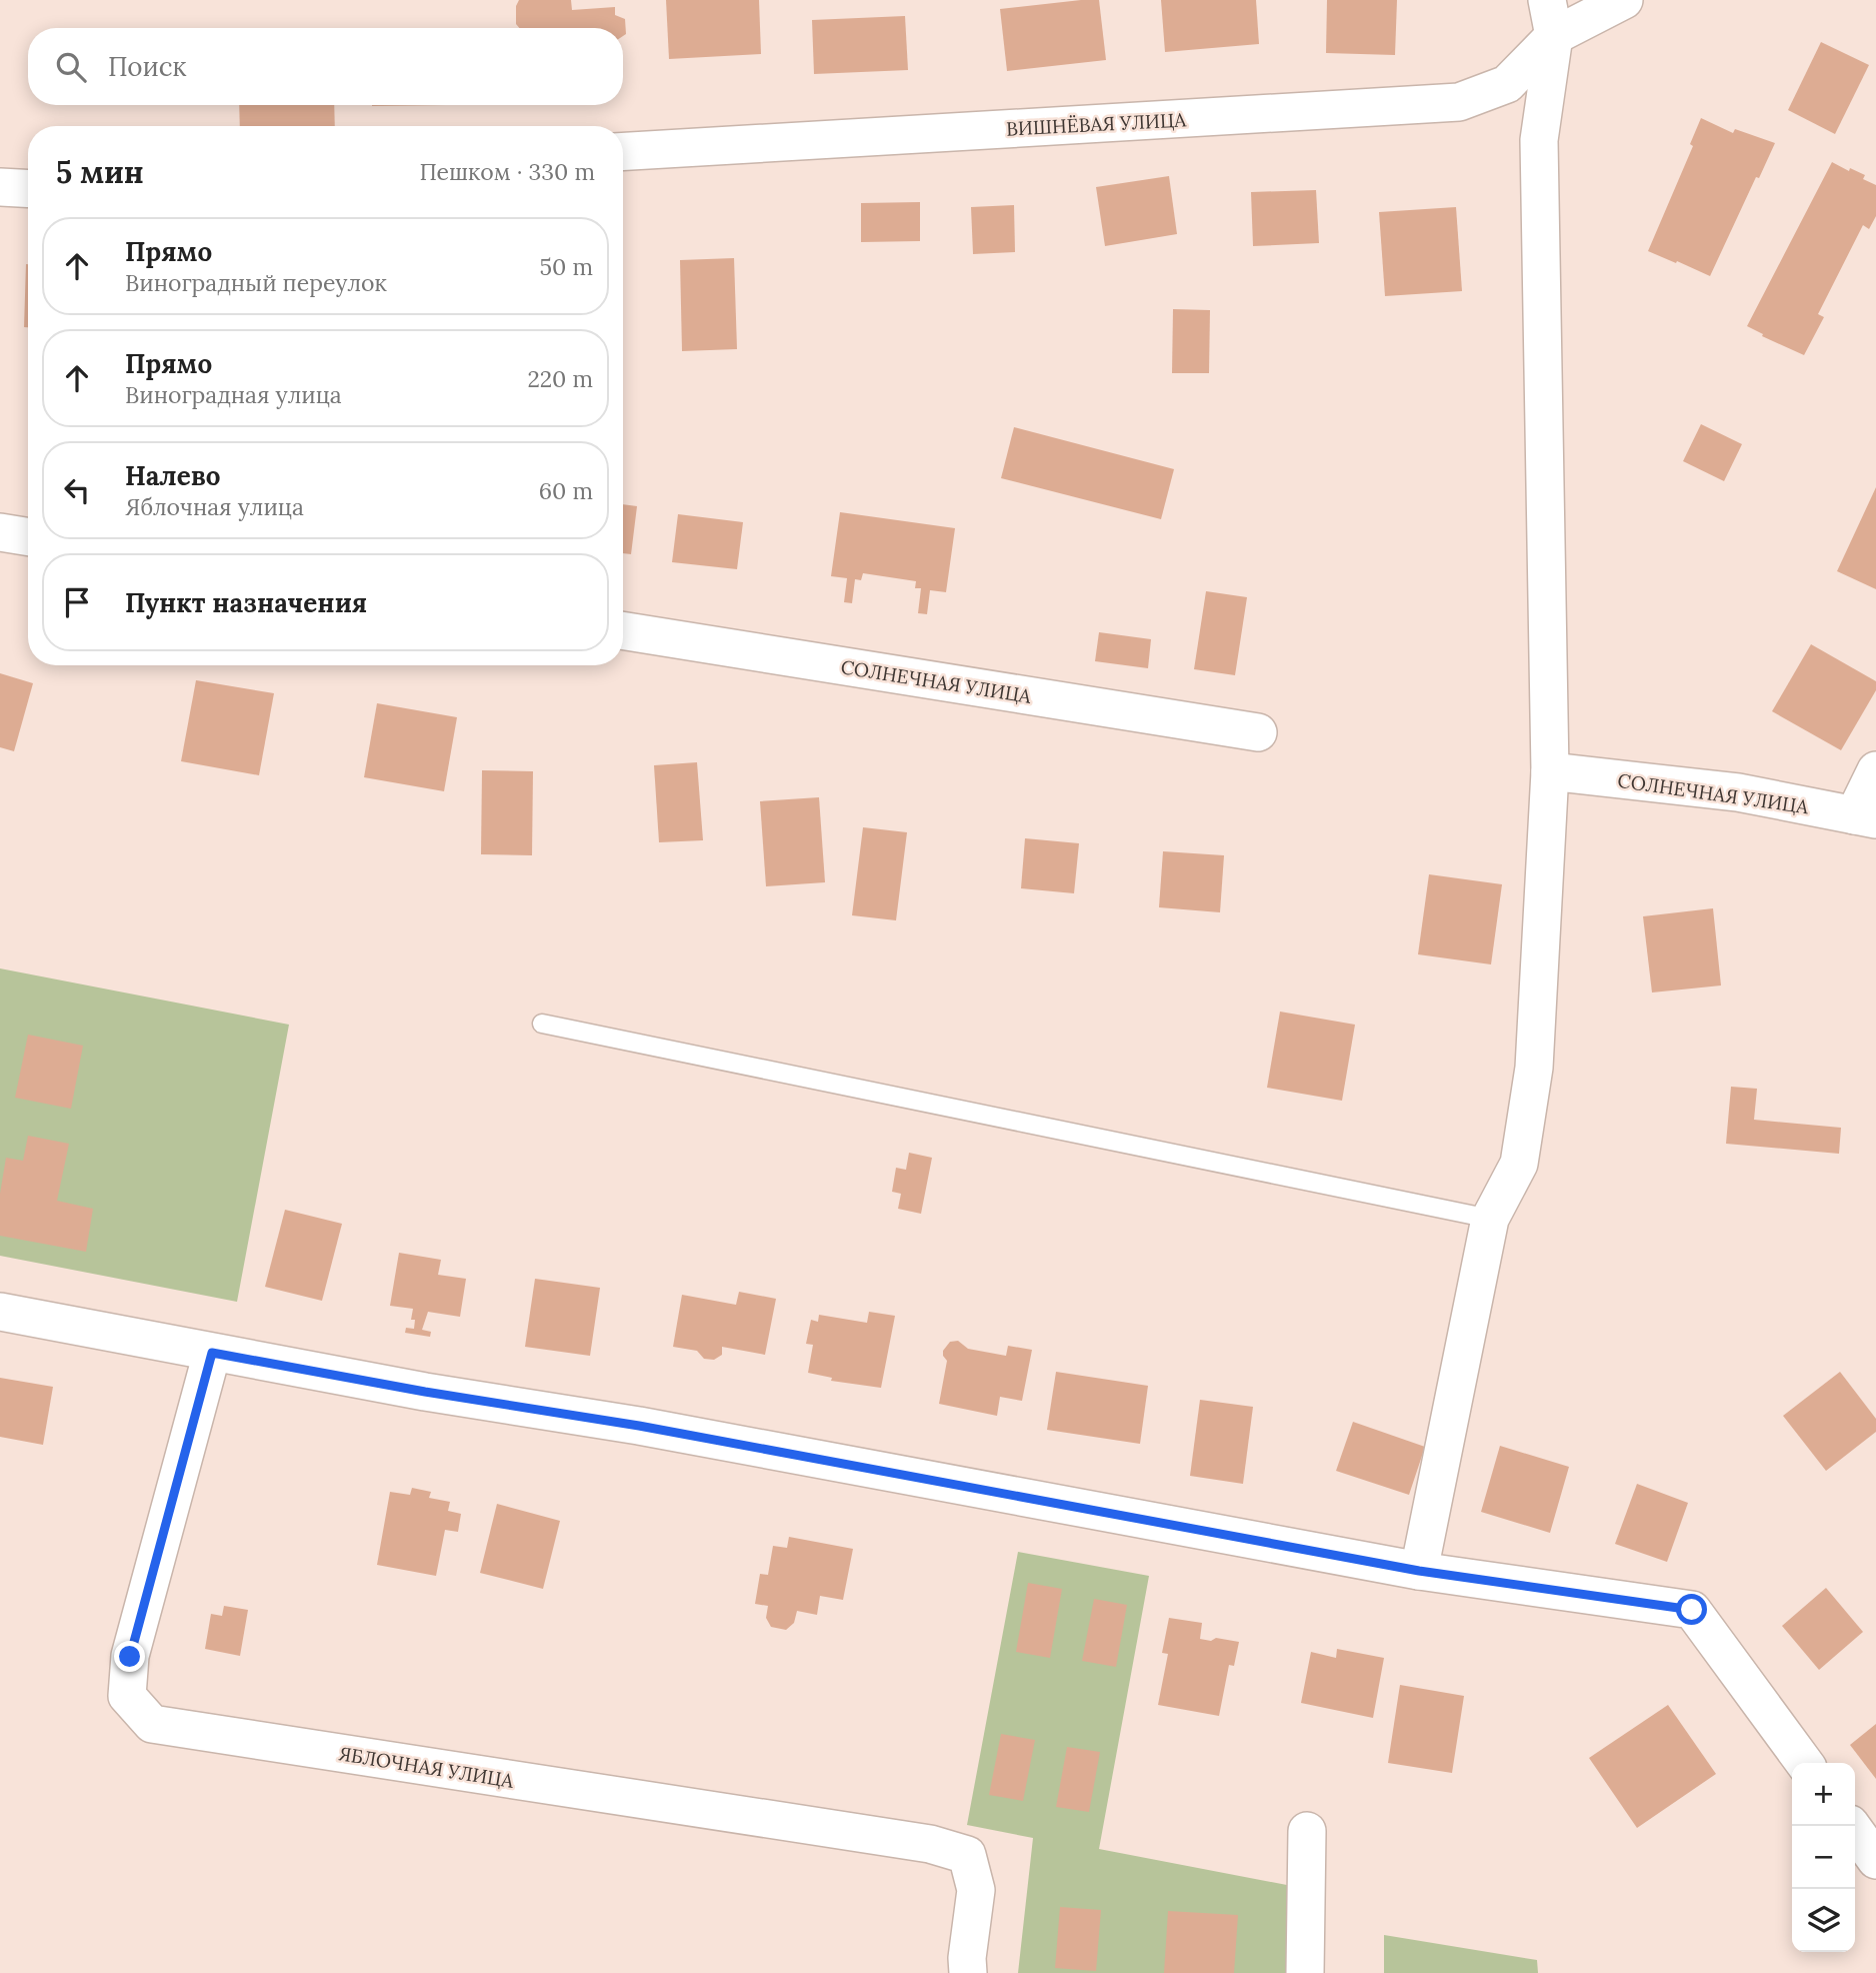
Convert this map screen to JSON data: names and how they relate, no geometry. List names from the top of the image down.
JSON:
{
  "streets": {
    "street": ["ВИШНЁВАЯ УЛИЦА", "СОЛНЕЧНАЯ УЛИЦА", "ЯБЛОЧНАЯ УЛИЦА"]
  },
  "page": {
    "search": "Поиск",
    "heading": ["5 мин", "Пешком · 330 m"],
    "list": [
      ["Прямо", "Виноградный переулок", "50 m"],
      ["Прямо", "Виноградная улица", "220 m"],
      ["Налево", "Яблочная улица", "60 m"],
      "Пункт назначения"
    ],
    "map_buttons": ["+", "−"]
  }
}
